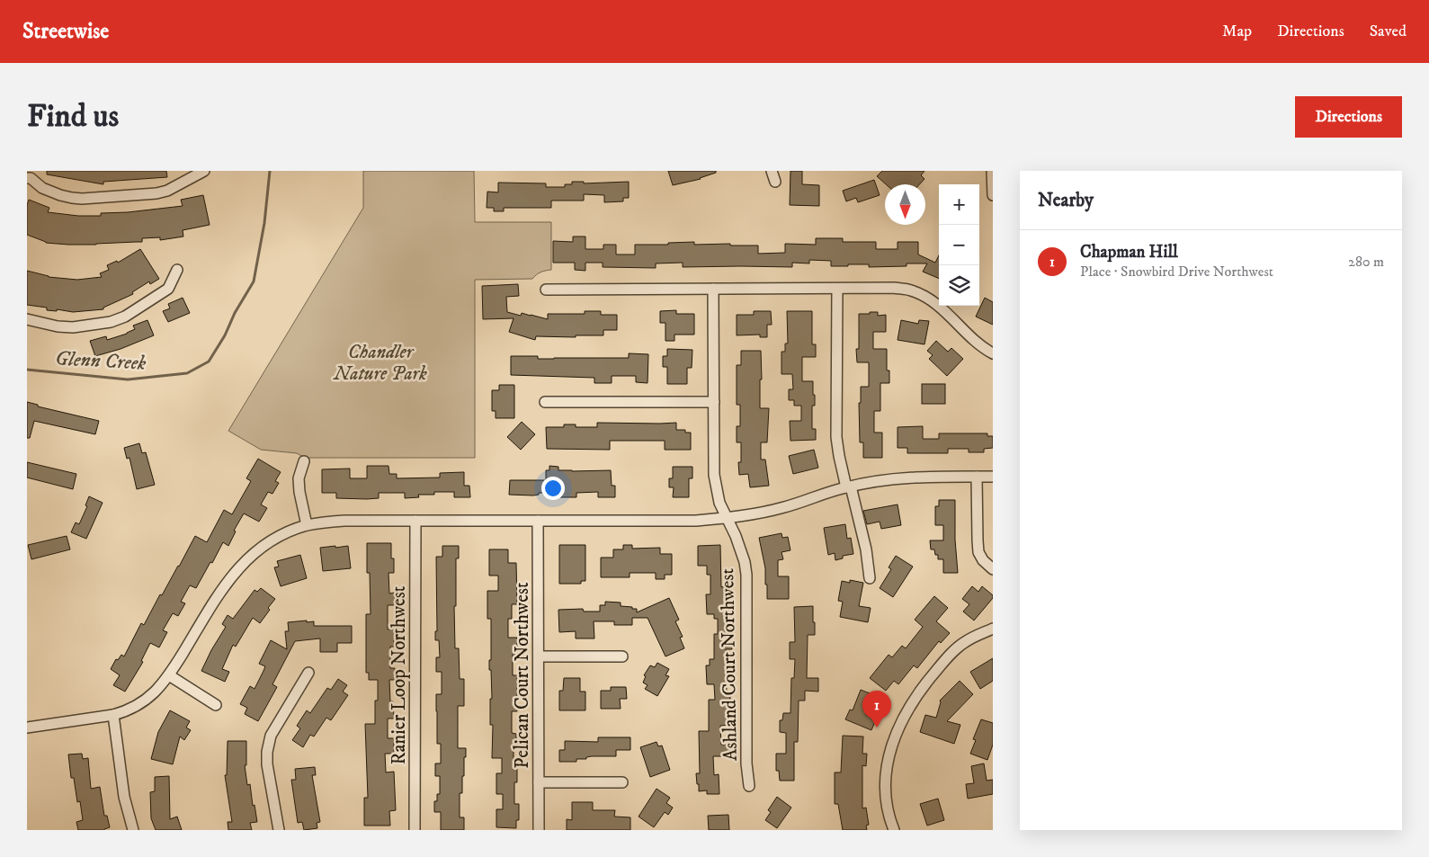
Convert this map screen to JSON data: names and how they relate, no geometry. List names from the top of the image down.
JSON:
{
  "streets": {
    "street": ["Ashland Court Northwest", "Ranier Loop Northwest", "Pelican Court Northwest"]
  },
  "water": ["Glenn Creek"],
  "parks": ["Chandler Nature Park"],
  "north": "bottom",
  "page": {
    "header": "Streetwise",
    "nav": ["Map", "Directions", "Saved"],
    "buttons": "Directions",
    "title": "Find us",
    "heading": "Nearby",
    "map_buttons": ["+", "−"],
    "list": [
      {
        "mark": "1",
        "name": "Chapman Hill",
        "note": "Place · Snowbird Drive Northwest",
        "value": "280 m"
      }
    ],
    "pins": "1"
  }
}
